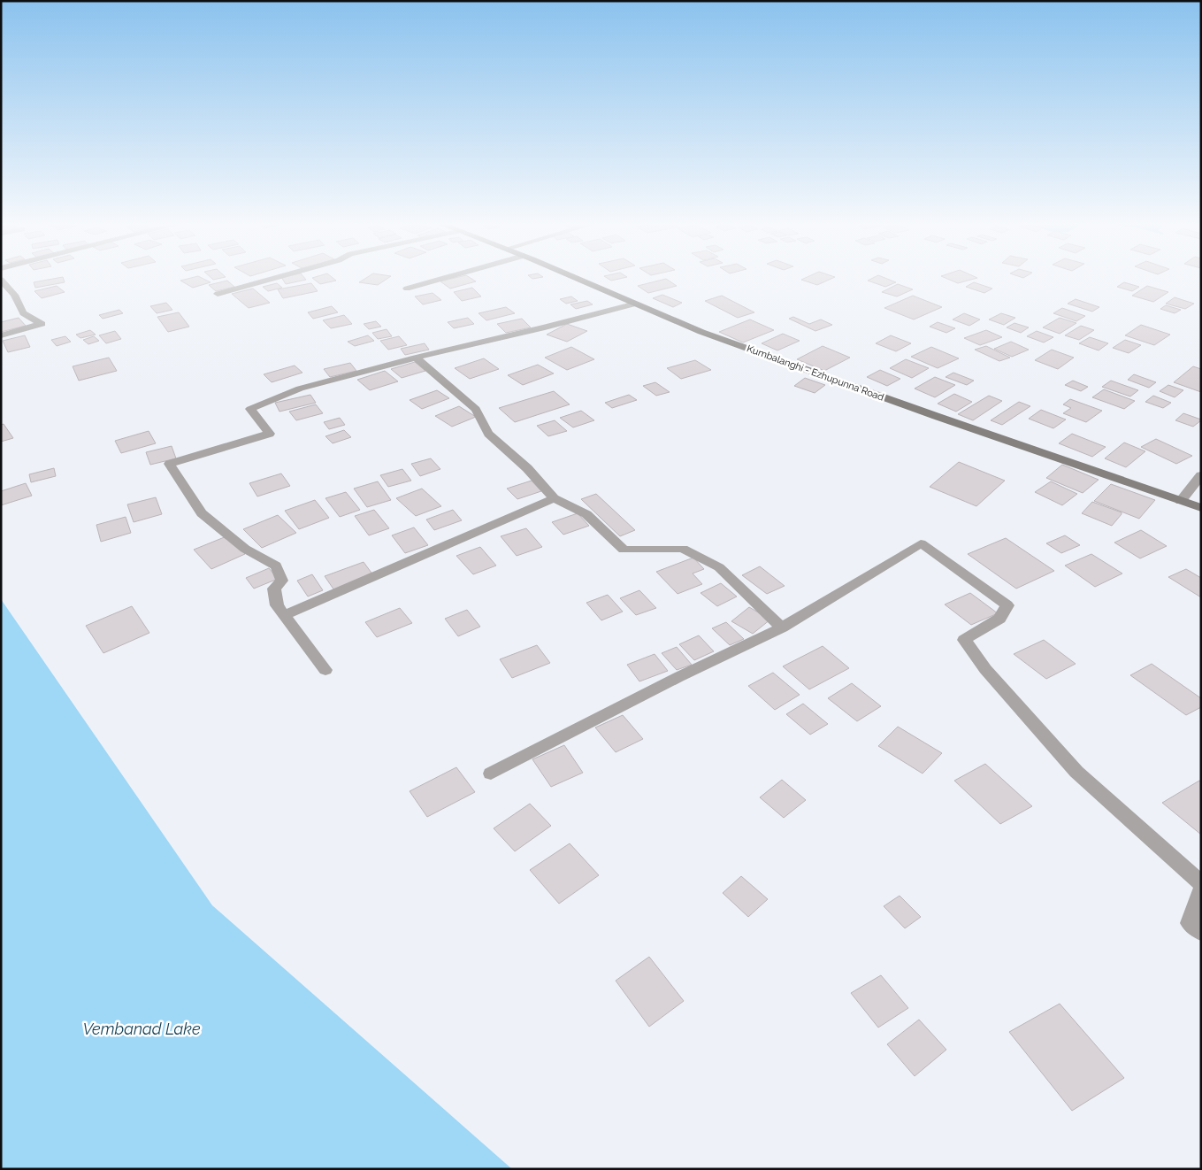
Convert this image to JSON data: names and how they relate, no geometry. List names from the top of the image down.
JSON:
{
  "streets": {
    "main road": ["Kumbalanghi - Ezhupunna Road"]
  },
  "water": ["Vembanad Lake"]
}
